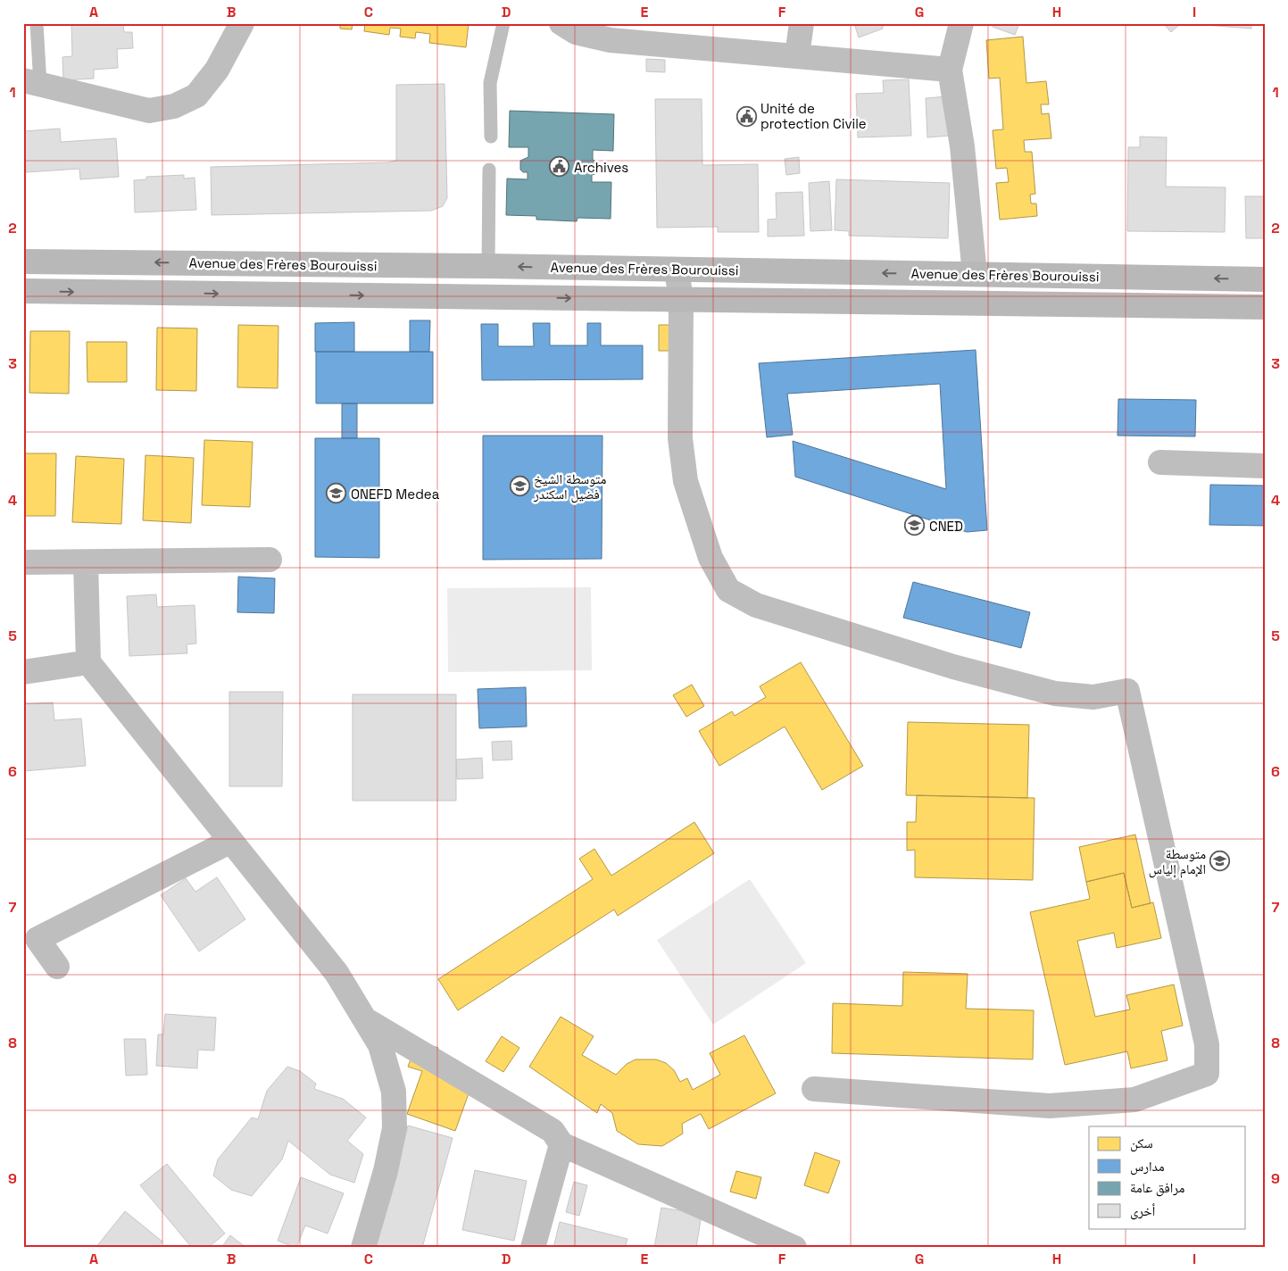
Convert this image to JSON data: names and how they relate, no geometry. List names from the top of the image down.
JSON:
{
  "streets": {
    "main road": ["Avenue des Frères Bourouissi"]
  },
  "places": {
    "public building": ["Unité de protection Civile", "Archives"],
    "school or university": [
      "متوسطة الشيخ فضيل اسكندر",
      "ONEFD Medea",
      "CNED",
      "متوسطة الإمام إلياس"
    ]
  },
  "legend": [
    "سكن",
    "مدارس",
    "مرافق عامة",
    "أخرى"
  ],
  "grid": {
    "columns": [
      "A",
      "B",
      "C",
      "D",
      "E",
      "F",
      "G",
      "H",
      "I"
    ],
    "rows": [
      "1",
      "2",
      "3",
      "4",
      "5",
      "6",
      "7",
      "8",
      "9"
    ]
  }
}
